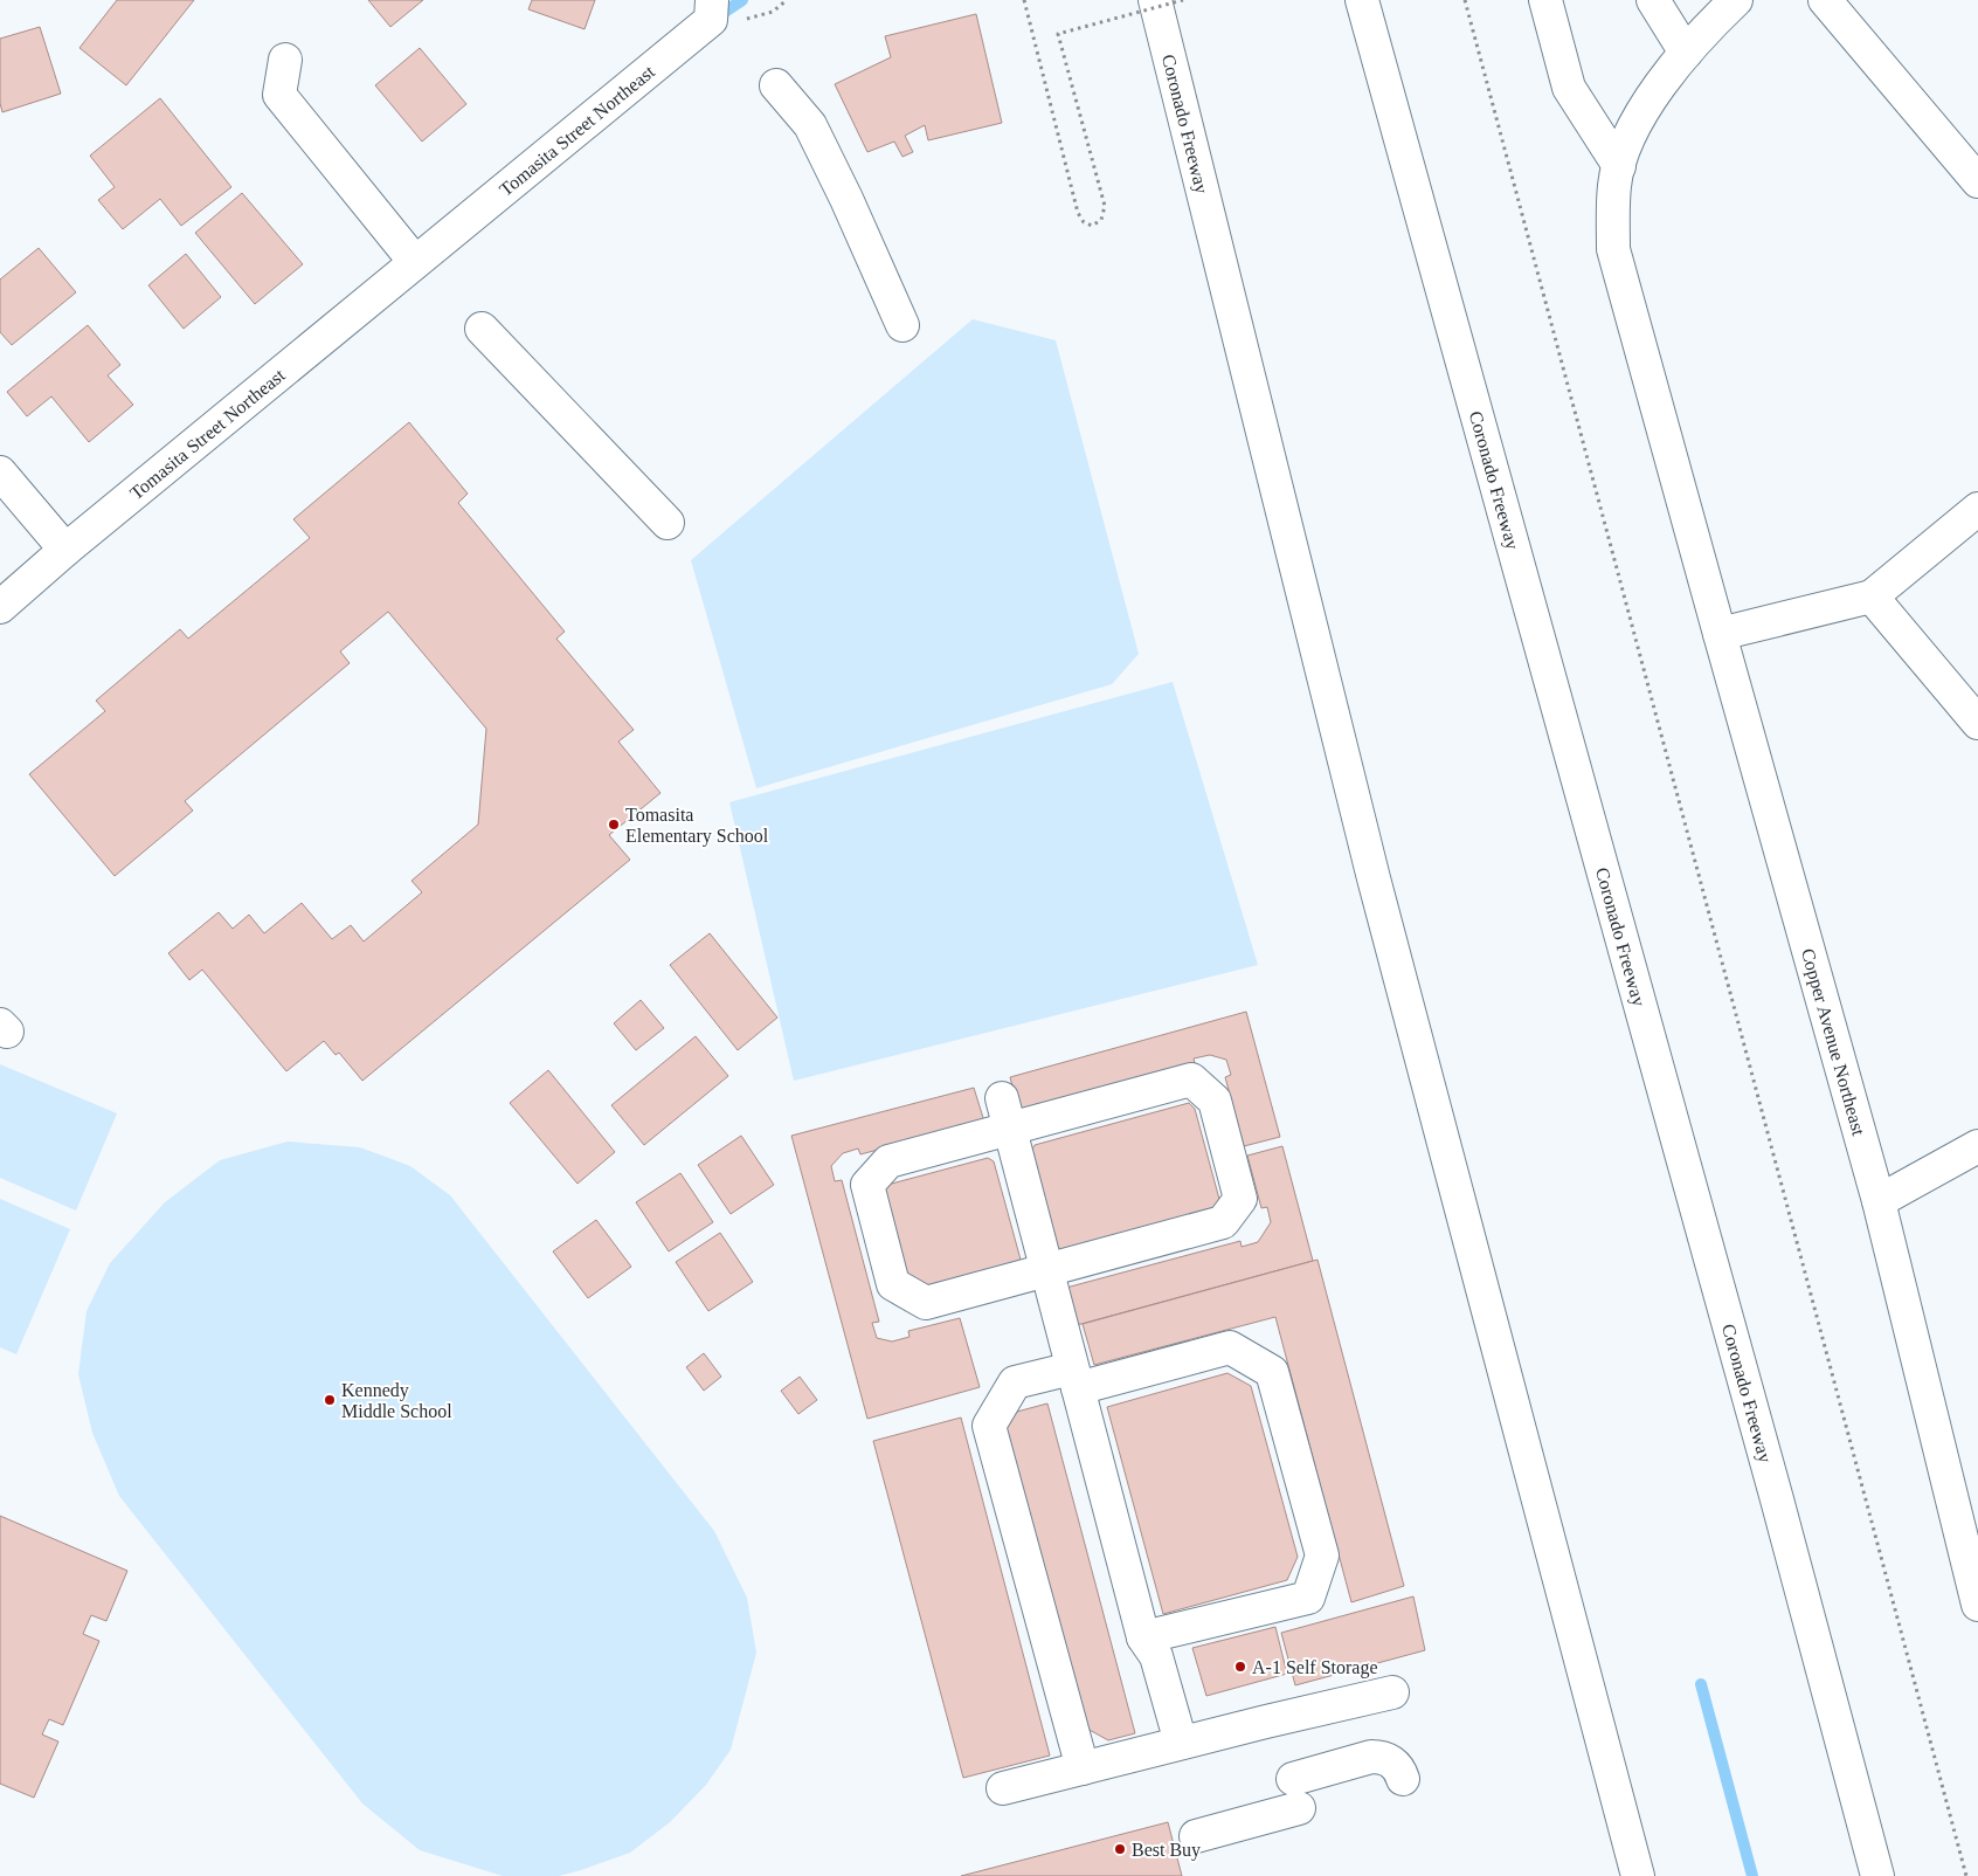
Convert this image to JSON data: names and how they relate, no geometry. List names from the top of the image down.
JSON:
{
  "streets": {
    "main road": ["Coronado Freeway", "Tomasita Street Northeast", "Copper Avenue Northeast"]
  },
  "places": [
    "Tomasita Elementary School",
    "Kennedy Middle School",
    "A-1 Self Storage",
    "Best Buy"
  ]
}
